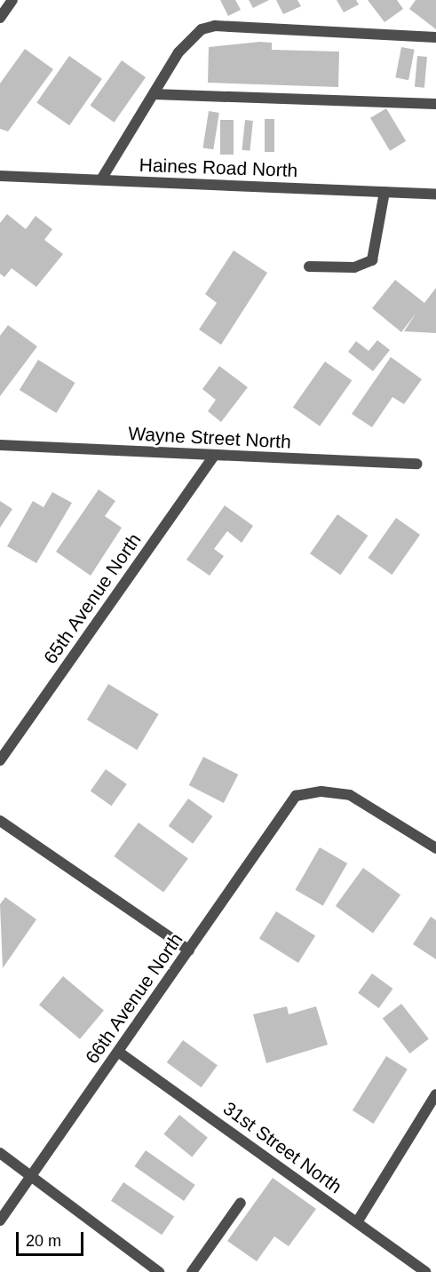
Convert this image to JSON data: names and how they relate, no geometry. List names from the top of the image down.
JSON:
{
  "streets": {
    "street": [
      "Haines Road North",
      "Wayne Street North",
      "65th Avenue North",
      "66th Avenue North",
      "31st Street North"
    ]
  },
  "crossings": [
    ["Wayne Street North", "65th Avenue North"],
    ["66th Avenue North", "31st Street North"]
  ],
  "scale_bar": "20 m"
}
